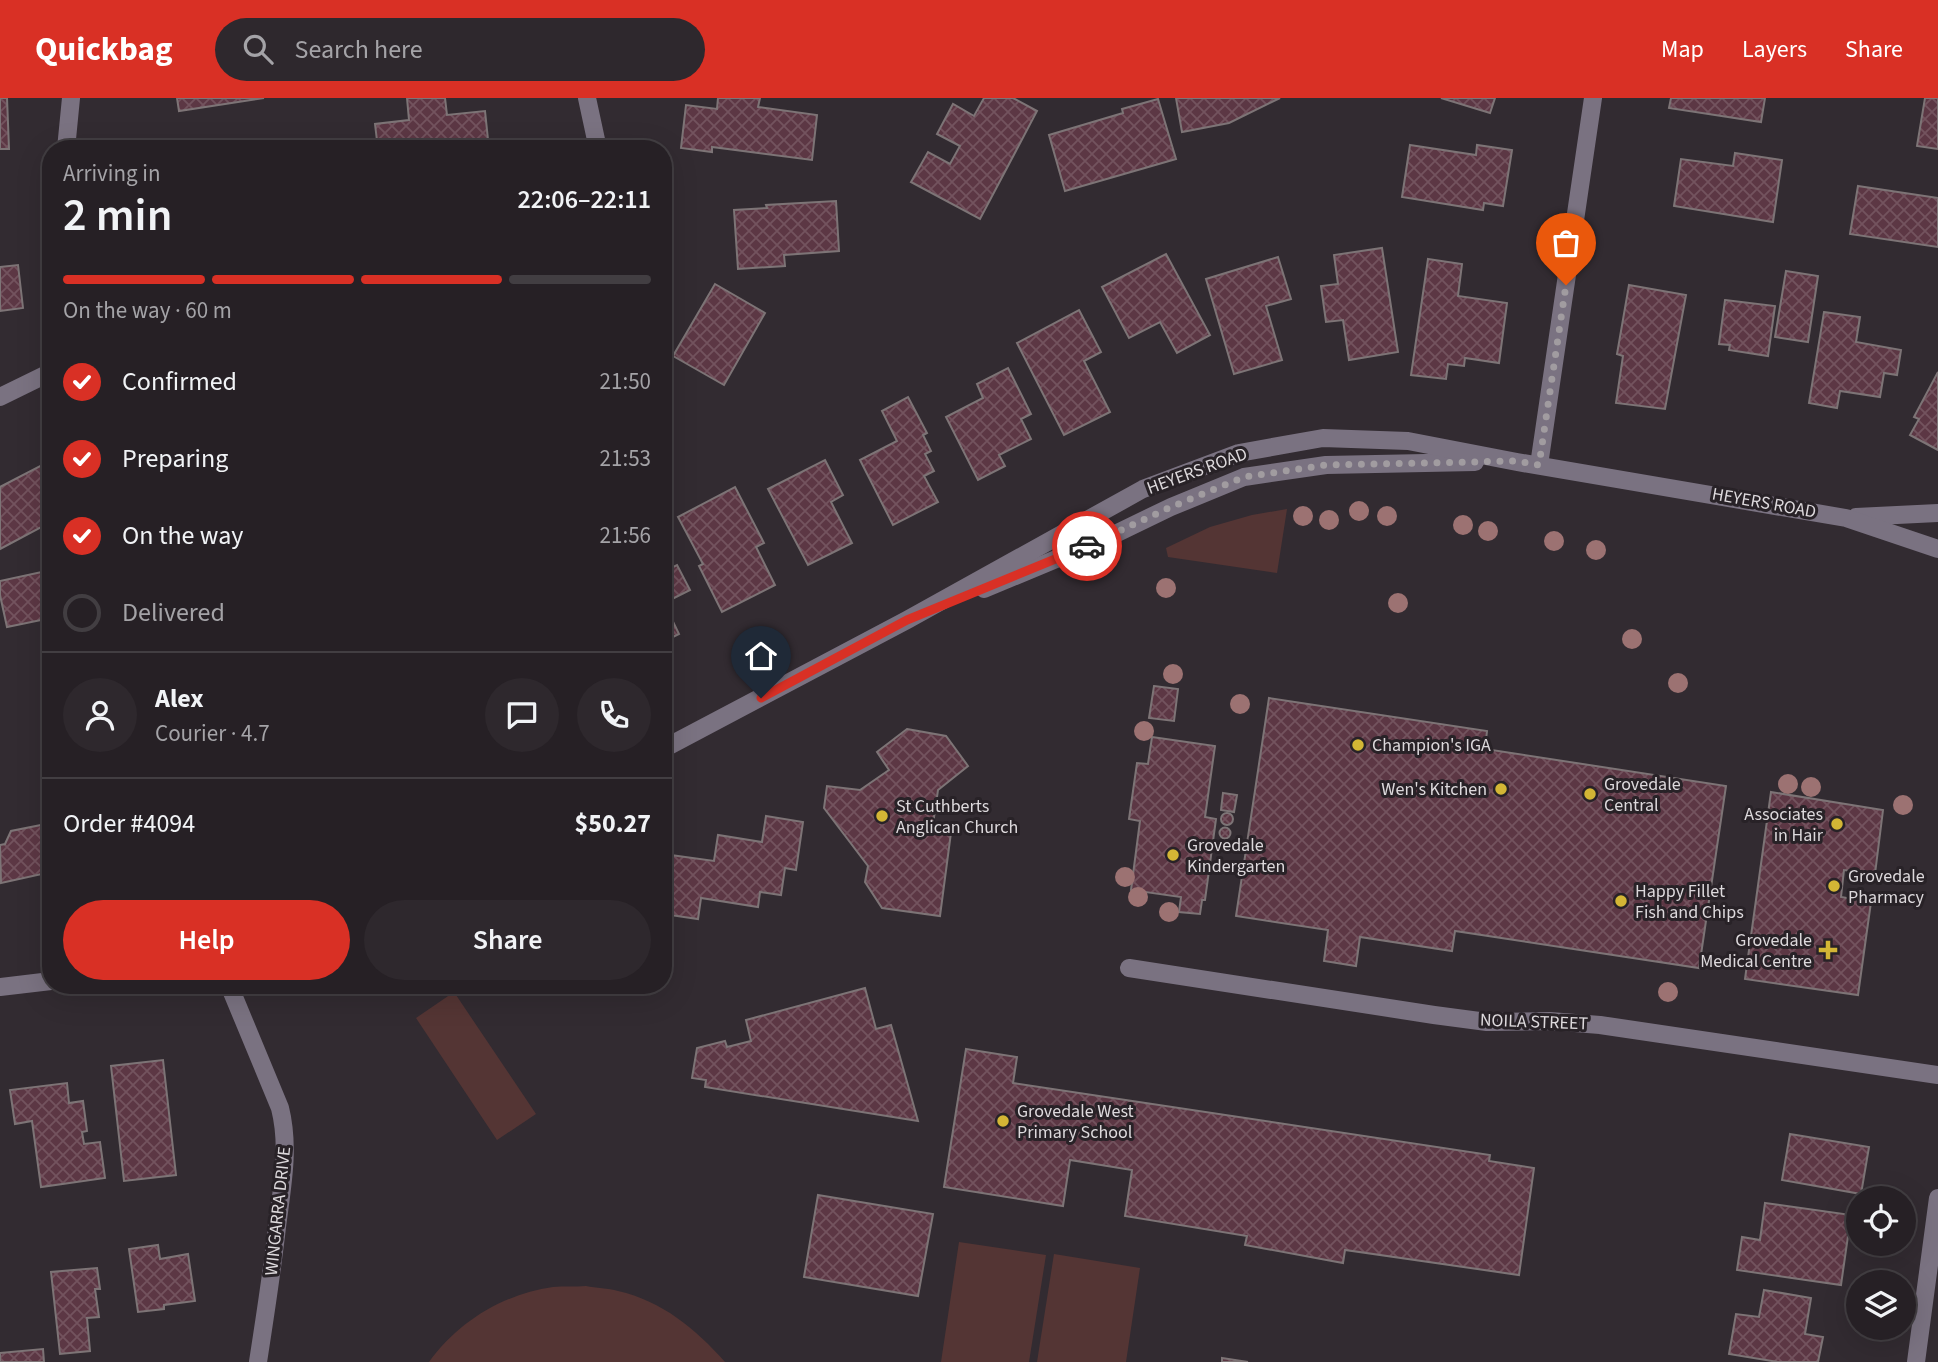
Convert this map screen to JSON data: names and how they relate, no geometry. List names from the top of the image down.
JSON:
{
  "streets": {
    "street": ["HEYERS ROAD", "NOILA STREET", "WINGARRA DRIVE"]
  },
  "places": {
    "other": [
      "Champion's IGA",
      "Wen's Kitchen",
      "Grovedale Central",
      "St Cuthberts Anglican Church",
      "Associates in Hair",
      "Grovedale Kindergarten",
      "Grovedale Pharmacy",
      "Happy Fillet Fish and Chips",
      "Grovedale West Primary School"
    ],
    "health": ["Grovedale Medical Centre"]
  },
  "page": {
    "header": "Quickbag",
    "search": "Search here",
    "nav": ["Map", "Layers", "Share"],
    "heading": ["2 min", "Arriving in", "22:06–22:11"],
    "panel": [
      "Alex",
      "Courier · 4.7",
      "Order #4094",
      "$50.27"
    ],
    "bar": "On the way · 60 m",
    "list": [
      ["Confirmed", "21:50"],
      ["Preparing", "21:53"],
      ["On the way", "21:56"],
      "Delivered"
    ],
    "buttons": ["Help", "Share"]
  }
}
